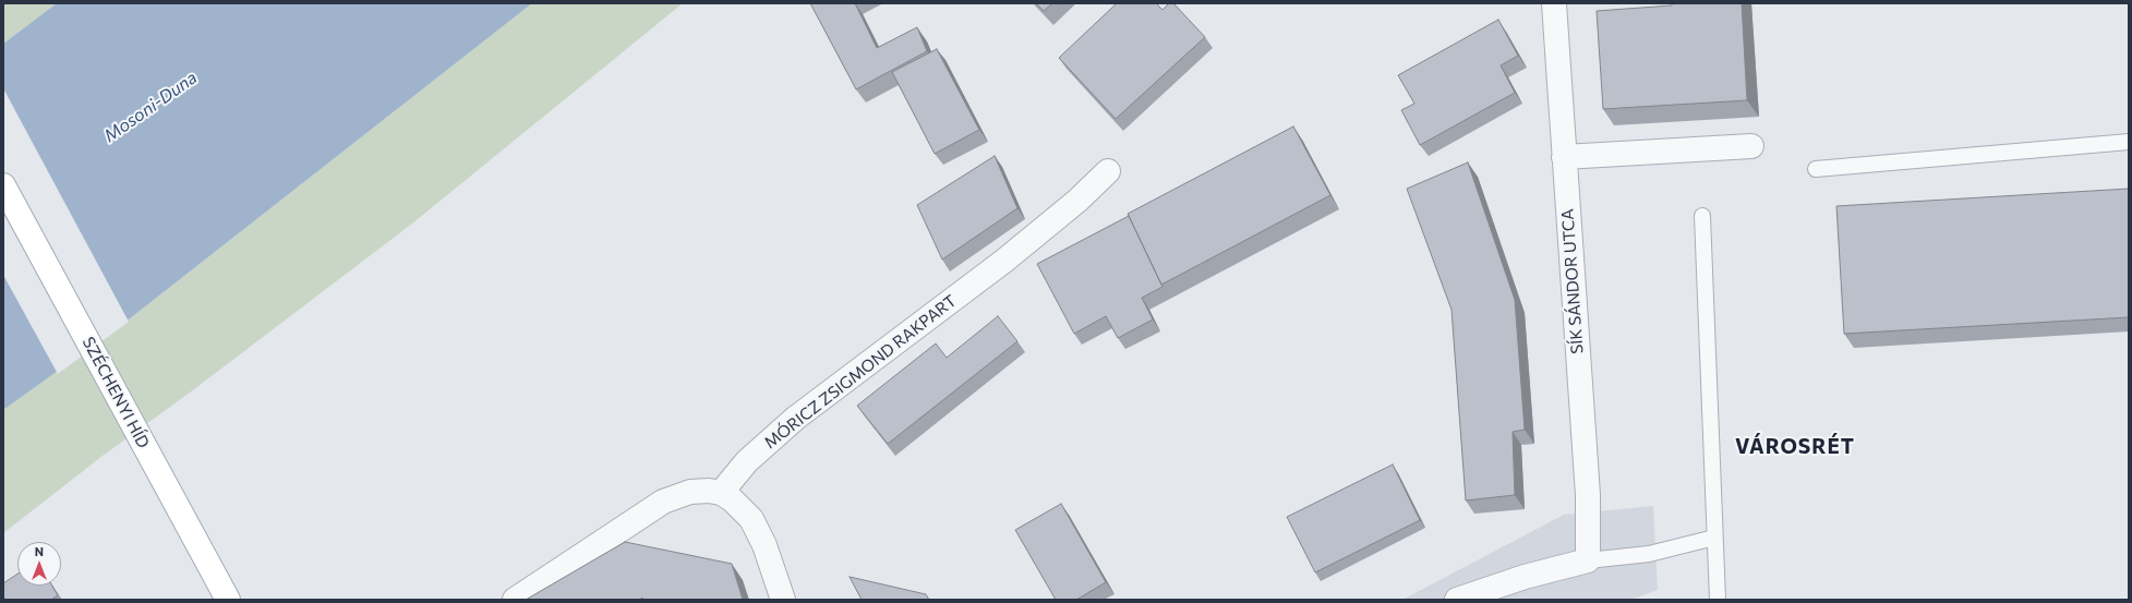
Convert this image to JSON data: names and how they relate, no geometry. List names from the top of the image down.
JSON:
{
  "streets": {
    "main road": ["SZÉCHENYI HÍD"],
    "street": ["SÍK SÁNDOR UTCA", "MÓRICZ ZSIGMOND RAKPART"]
  },
  "districts": ["VÁROSRÉT"],
  "water": ["Mosoni-Duna"],
  "north": "top"
}
